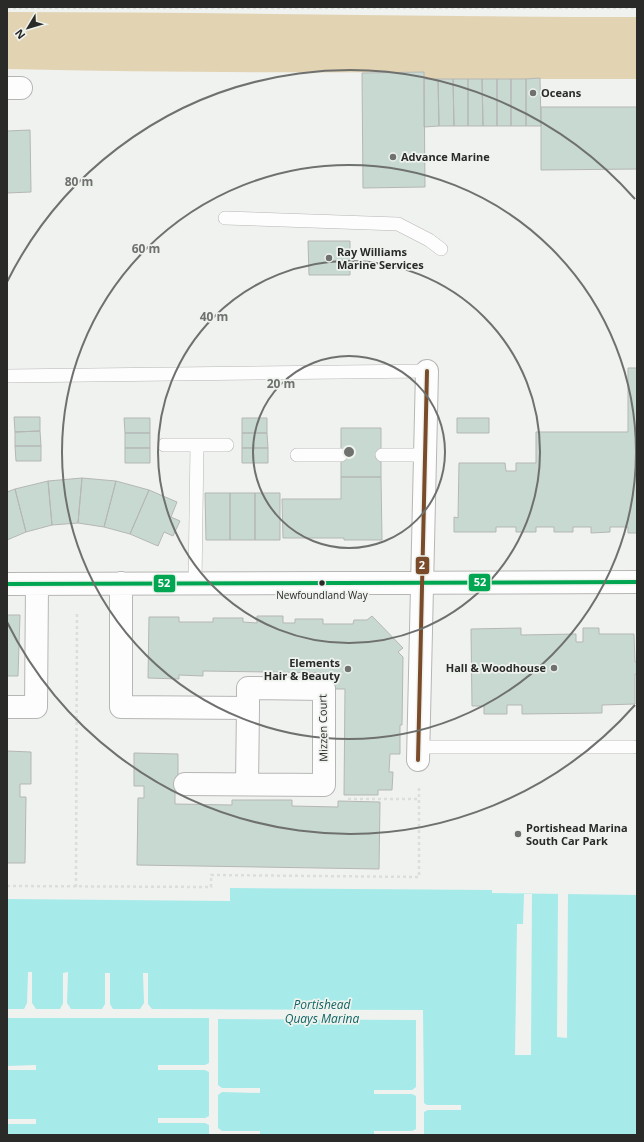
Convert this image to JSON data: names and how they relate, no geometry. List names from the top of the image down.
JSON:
{
  "streets": {
    "street": ["Mizzen Court"]
  },
  "water": ["Portishead Quays Marina"],
  "places": [
    "Oceans",
    "Advance Marine",
    "Ray Williams Marine Services",
    "Newfoundland Way",
    "Hall & Woodhouse",
    "Elements Hair & Beauty",
    "Portishead Marina South Car Park"
  ],
  "lines": ["transit line 2", "transit line 52"],
  "north": "bottom left",
  "rings": [
    "80 m",
    "60 m",
    "40 m",
    "20 m"
  ]
}
